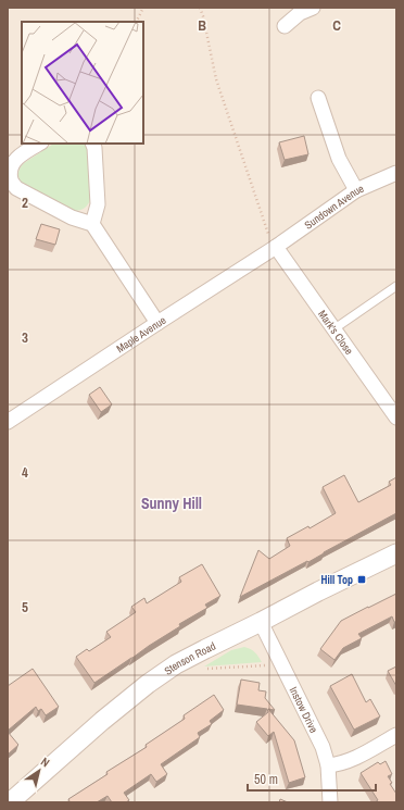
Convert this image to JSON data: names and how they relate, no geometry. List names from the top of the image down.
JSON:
{
  "streets": {
    "street": [
      "Sundown Avenue",
      "Mark's Close",
      "Maple Avenue",
      "Stenson Road",
      "Instow Drive"
    ]
  },
  "crossings": [
    ["Sundown Avenue", "Mark's Close"],
    ["Sundown Avenue", "Maple Avenue"],
    ["Mark's Close", "Maple Avenue"],
    ["Stenson Road", "Instow Drive"]
  ],
  "districts": ["Sunny Hill"],
  "places": {
    "transit": ["Hill Top"]
  },
  "scale_bar": "50 m",
  "north": "top right",
  "grid": {
    "columns": ["B", "C"],
    "rows": [
      "2",
      "3",
      "4",
      "5"
    ]
  }
}
